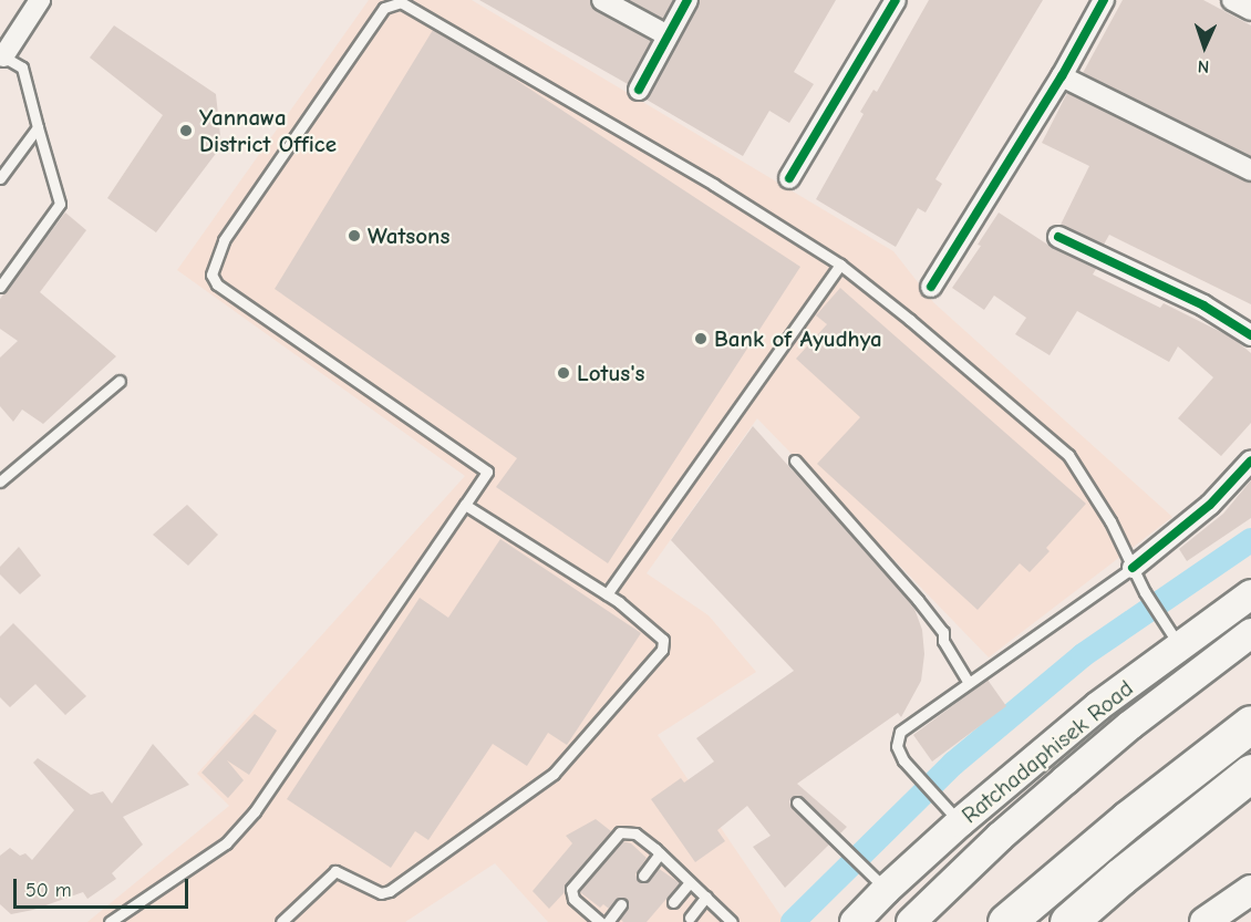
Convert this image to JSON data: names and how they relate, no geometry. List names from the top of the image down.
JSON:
{
  "streets": {
    "main road": ["Ratchadaphisek Road"]
  },
  "places": [
    "Yannawa District Office",
    "Watsons",
    "Bank of Ayudhya",
    "Lotus's"
  ],
  "scale_bar": "50 m",
  "north": "bottom"
}
